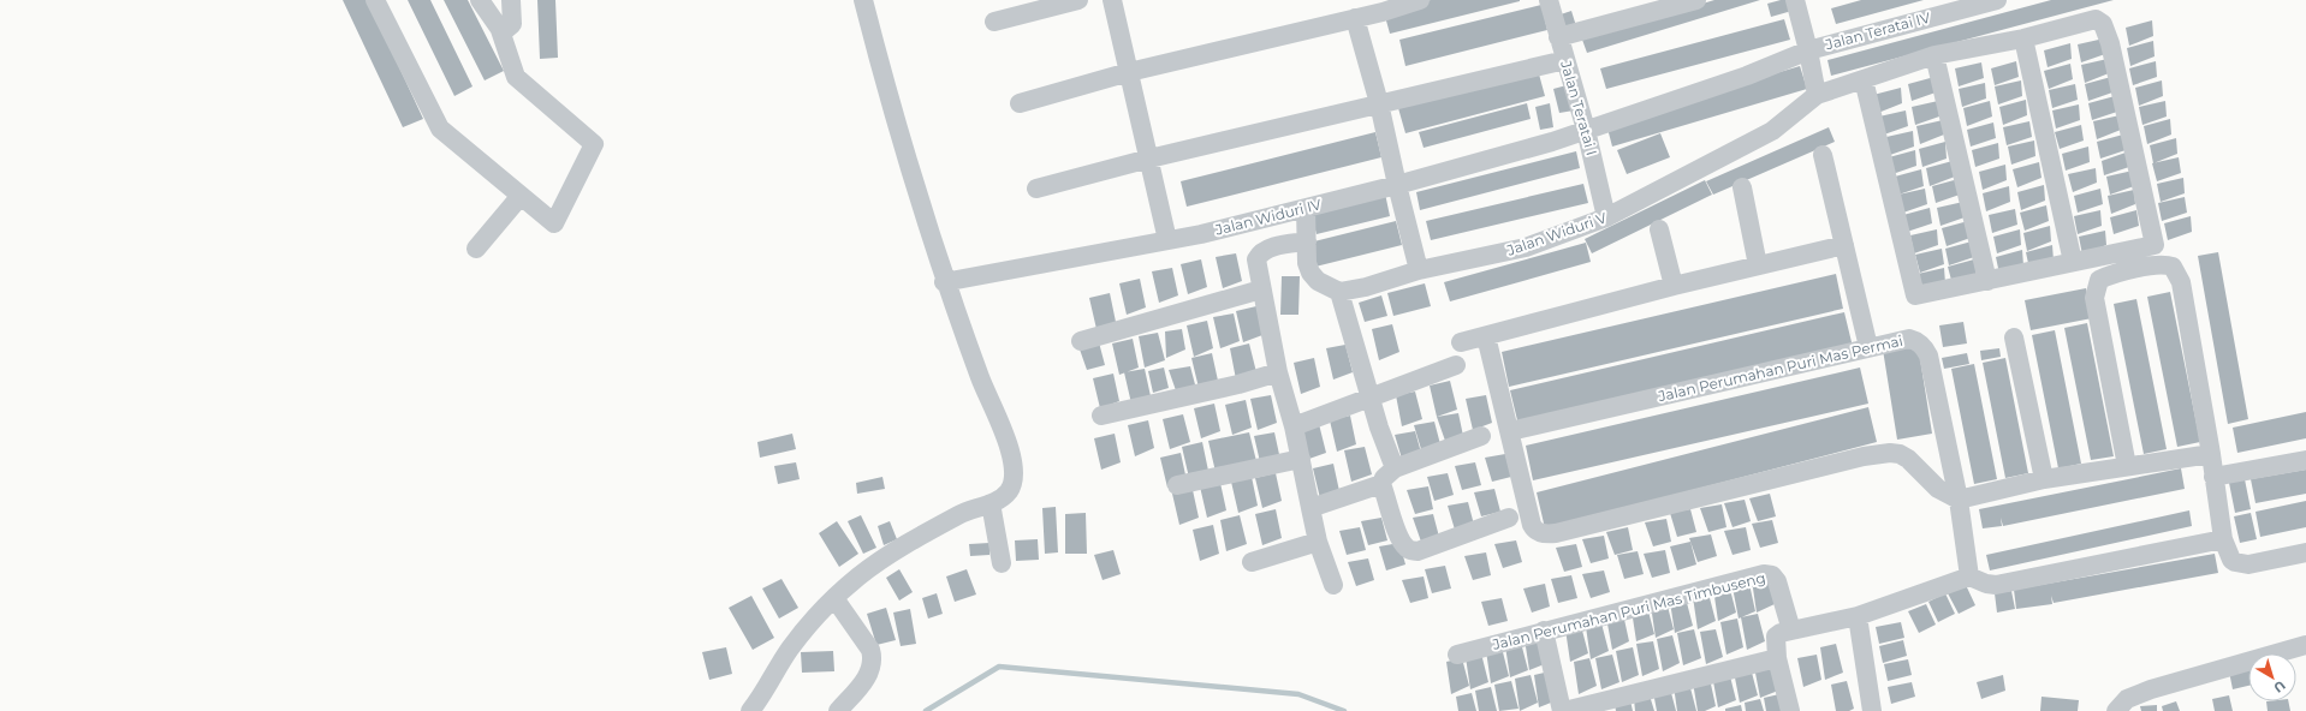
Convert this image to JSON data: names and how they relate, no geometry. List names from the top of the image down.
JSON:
{
  "streets": {
    "street": [
      "Jalan Teratai IV",
      "Jalan Teratai I",
      "Jalan Widuri IV",
      "Jalan Widuri V",
      "Jalan Perumahan Puri Mas Permai",
      "Jalan Perumahan Puri Mas Timbuseng"
    ]
  },
  "crossings": [
    ["Jalan Teratai IV", "Jalan Teratai I"],
    ["Jalan Teratai IV", "Jalan Widuri IV"],
    ["Jalan Teratai I", "Jalan Widuri IV"],
    ["Jalan Teratai I", "Jalan Widuri V"]
  ],
  "north": "bottom right"
}
